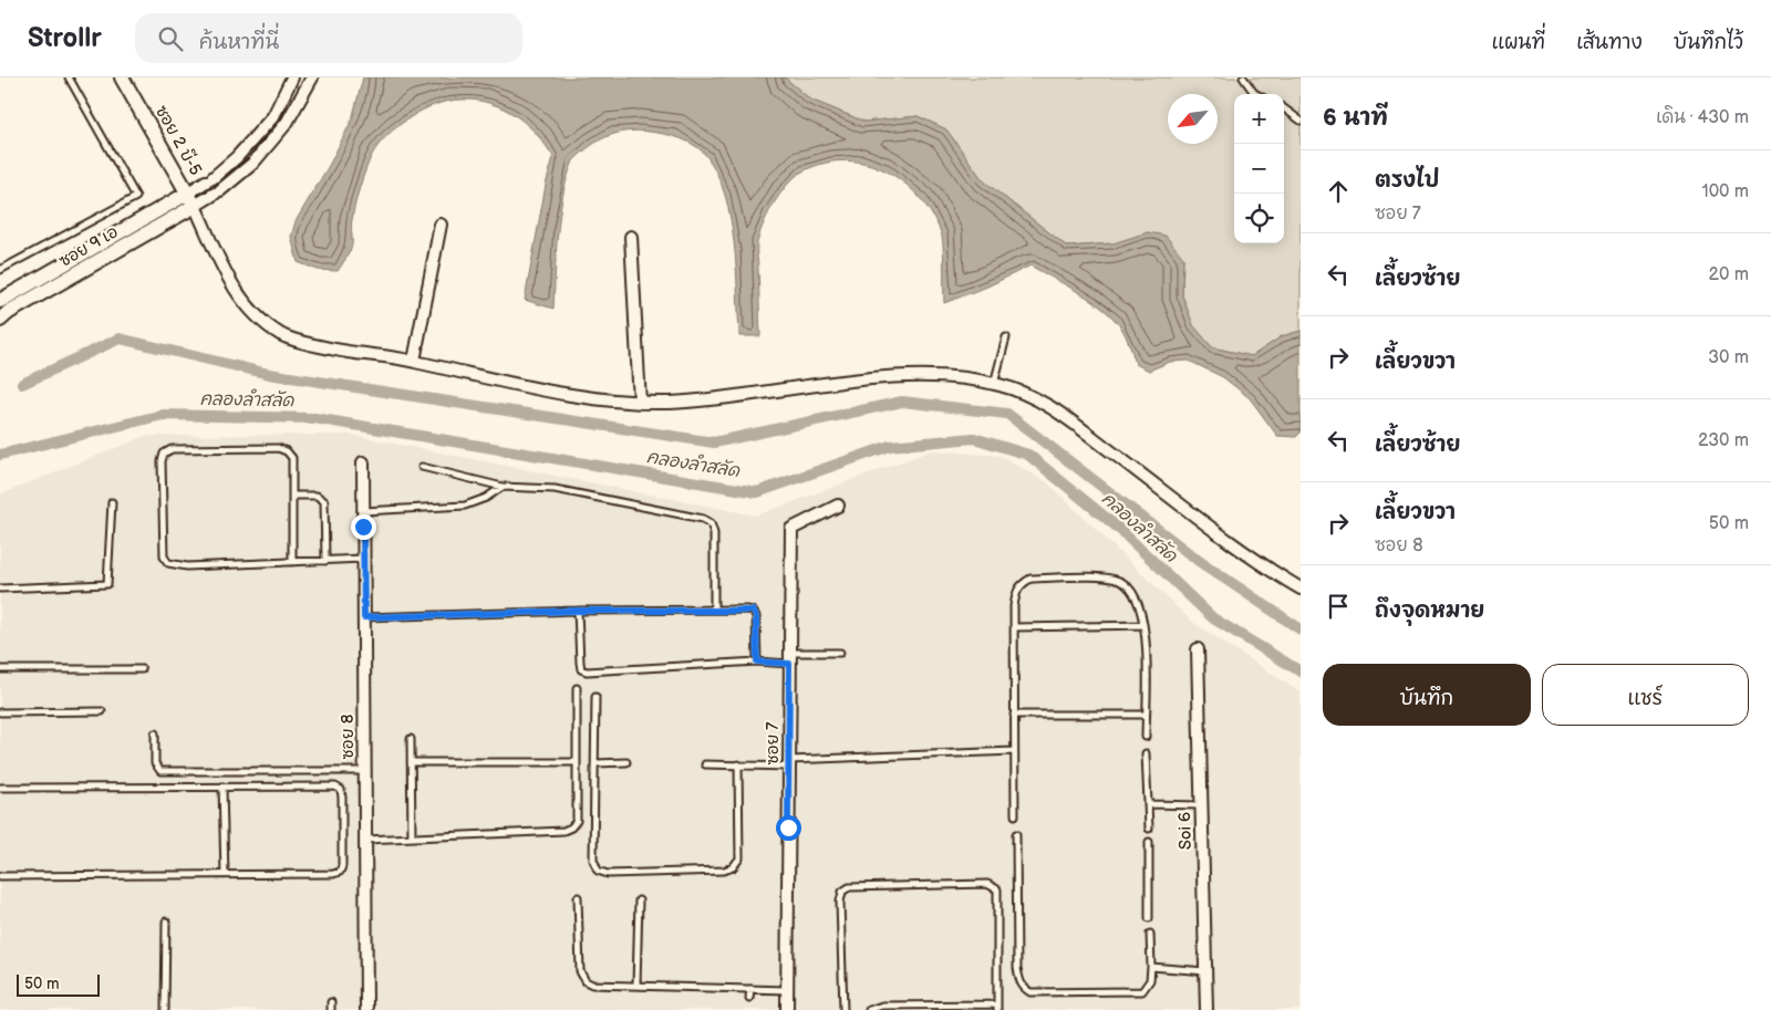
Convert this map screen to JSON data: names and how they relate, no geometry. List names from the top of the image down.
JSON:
{
  "streets": {
    "street": [
      "ซอย 2 บี-5",
      "ซอย 9 เอ",
      "ซอย 8",
      "ซอย 7",
      "Soi 6"
    ]
  },
  "crossings": [
    ["ซอย 2 บี-5", "ซอย 9 เอ"]
  ],
  "water": ["คลองลำสลัด"],
  "scale_bar": "50 m",
  "north": "bottom left",
  "page": {
    "header": "Strollr",
    "search": "ค้นหาที่นี่",
    "nav": ["แผนที่", "เส้นทาง", "บันทึกไว้"],
    "heading": ["6 นาที", "เดิน · 430 m"],
    "map_buttons": ["+", "−"],
    "list": [
      ["ตรงไป", "ซอย 7", "100 m"],
      ["เลี้ยวซ้าย", "20 m"],
      ["เลี้ยวขวา", "30 m"],
      ["เลี้ยวซ้าย", "230 m"],
      ["เลี้ยวขวา", "ซอย 8", "50 m"],
      "ถึงจุดหมาย"
    ],
    "buttons": ["บันทึก", "แชร์"],
    "scale": "50 m"
  }
}
